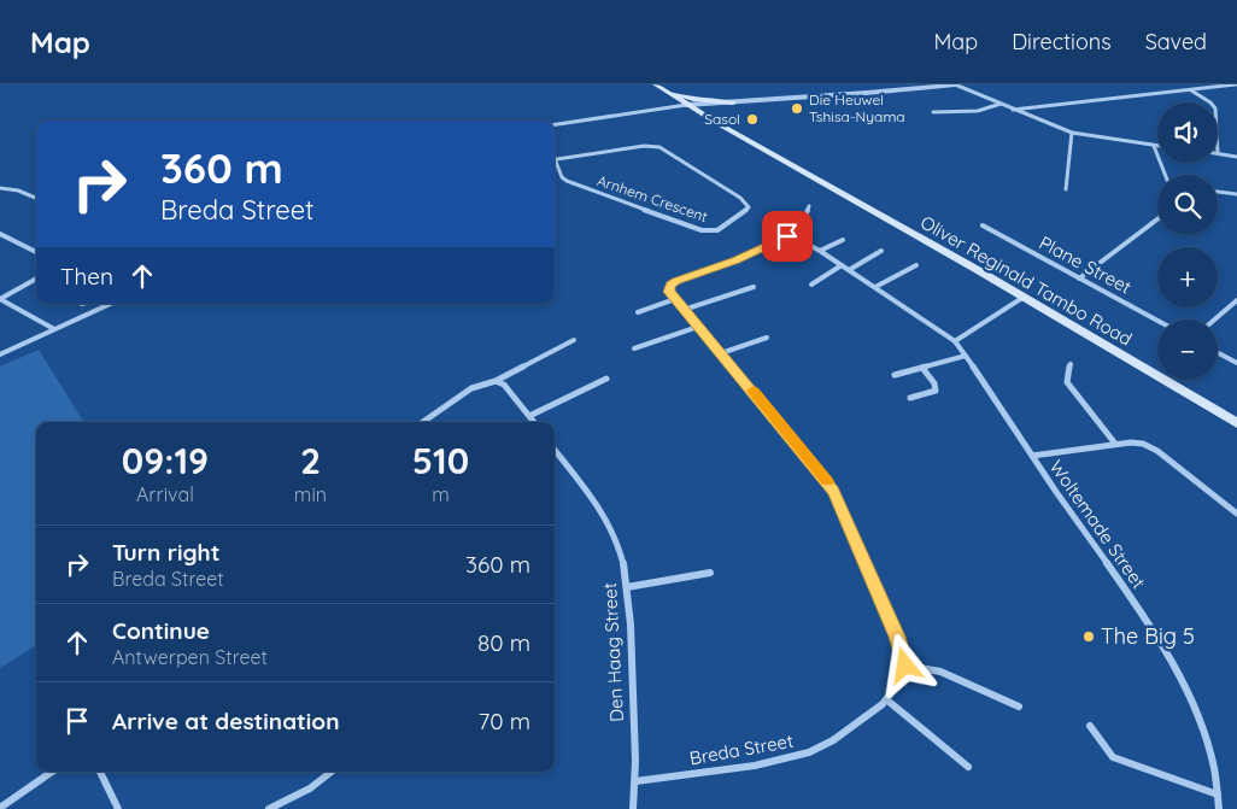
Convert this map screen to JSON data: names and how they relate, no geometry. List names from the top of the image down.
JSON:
{
  "streets": {
    "main road": ["Oliver Reginald Tambo Road"],
    "street": [
      "Arnhem Crescent",
      "Plane Street",
      "Woltemade Street",
      "Den Haag Street",
      "Breda Street"
    ]
  },
  "crossings": [
    ["Den Haag Street", "Breda Street"]
  ],
  "places": ["Die Heuwel Tshisa-Nyama", "Sasol", "The Big 5"],
  "page": {
    "header": "Map",
    "nav": ["Map", "Directions", "Saved"],
    "map_buttons": ["+", "−"],
    "turn": ["360 m", "Breda Street"],
    "then": "Then",
    "eta": [
      "09:19",
      "Arrival",
      "2",
      "min",
      "510",
      "m"
    ],
    "list": [
      {
        "name": "Turn right",
        "note": "Breda Street",
        "value": "360 m"
      },
      {
        "name": "Continue",
        "note": "Antwerpen Street",
        "value": "80 m"
      },
      {
        "name": "Arrive at destination",
        "value": "70 m"
      }
    ]
  }
}
